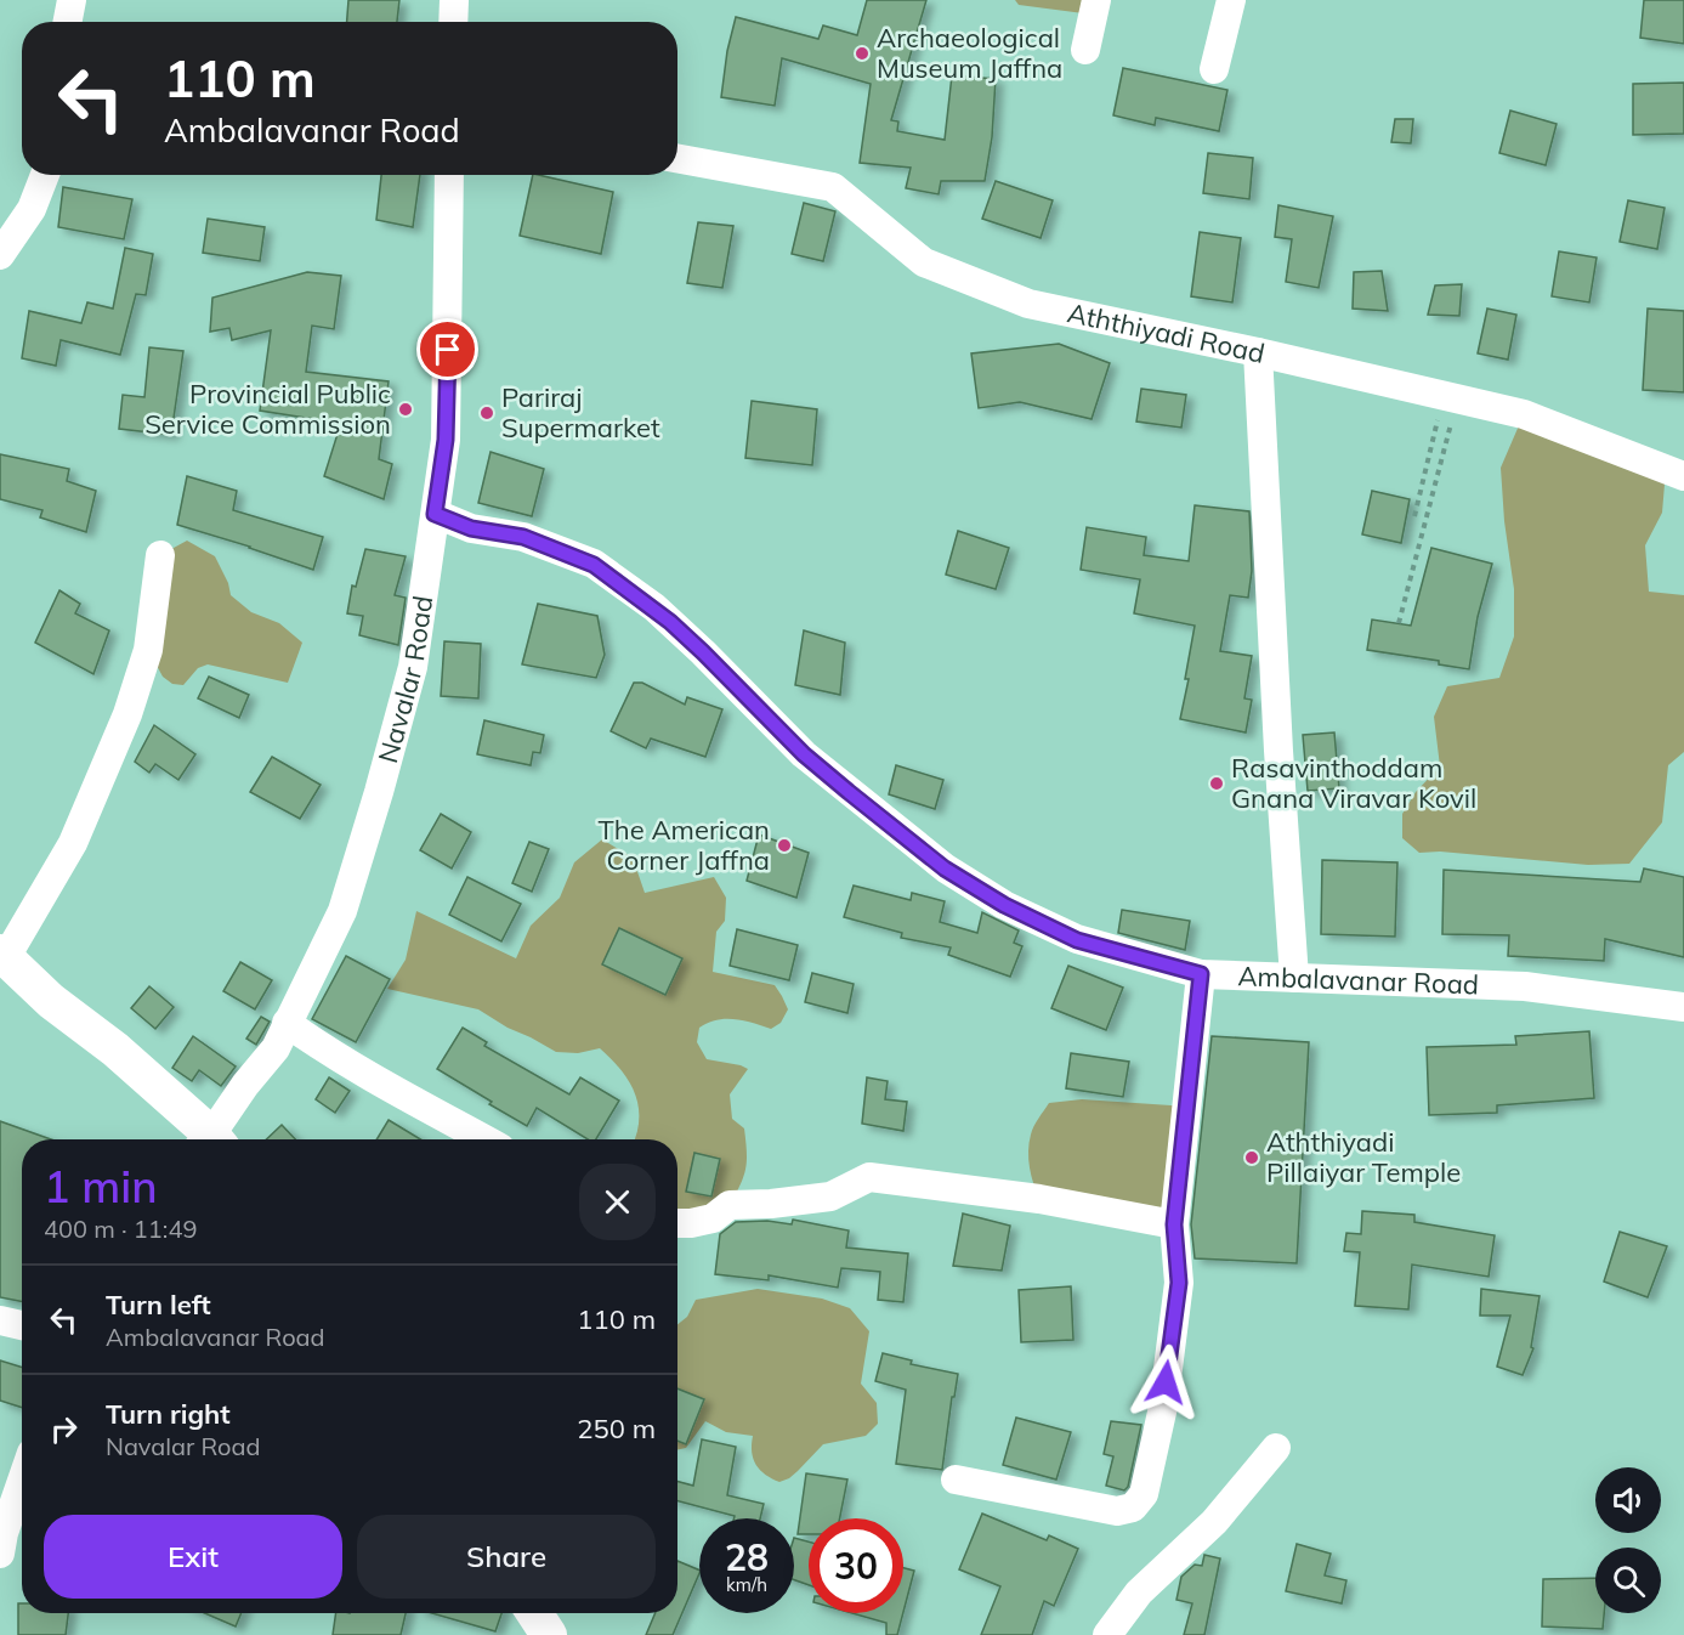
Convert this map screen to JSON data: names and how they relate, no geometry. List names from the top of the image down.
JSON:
{
  "streets": {
    "street": ["Aththiyadi Road", "Navalar Road", "Ambalavanar Road"]
  },
  "crossings": [
    ["Navalar Road", "Ambalavanar Road"]
  ],
  "places": [
    "Archaeological Museum Jaffna",
    "Provincial Public Service Commission",
    "Pariraj Supermarket",
    "Rasavinthoddam Gnana Viravar Kovil",
    "The American Corner Jaffna",
    "Aththiyadi Pillaiyar Temple"
  ],
  "page": {
    "turn": ["110 m", "Ambalavanar Road"],
    "heading": ["1 min", "400 m · 11:49"],
    "list": [
      {
        "name": "Turn left",
        "note": "Ambalavanar Road",
        "value": "110 m"
      },
      {
        "name": "Turn right",
        "note": "Navalar Road",
        "value": "250 m"
      }
    ],
    "buttons": ["Exit", "Share"],
    "speed": "28 km/h",
    "limit": "30"
  }
}
